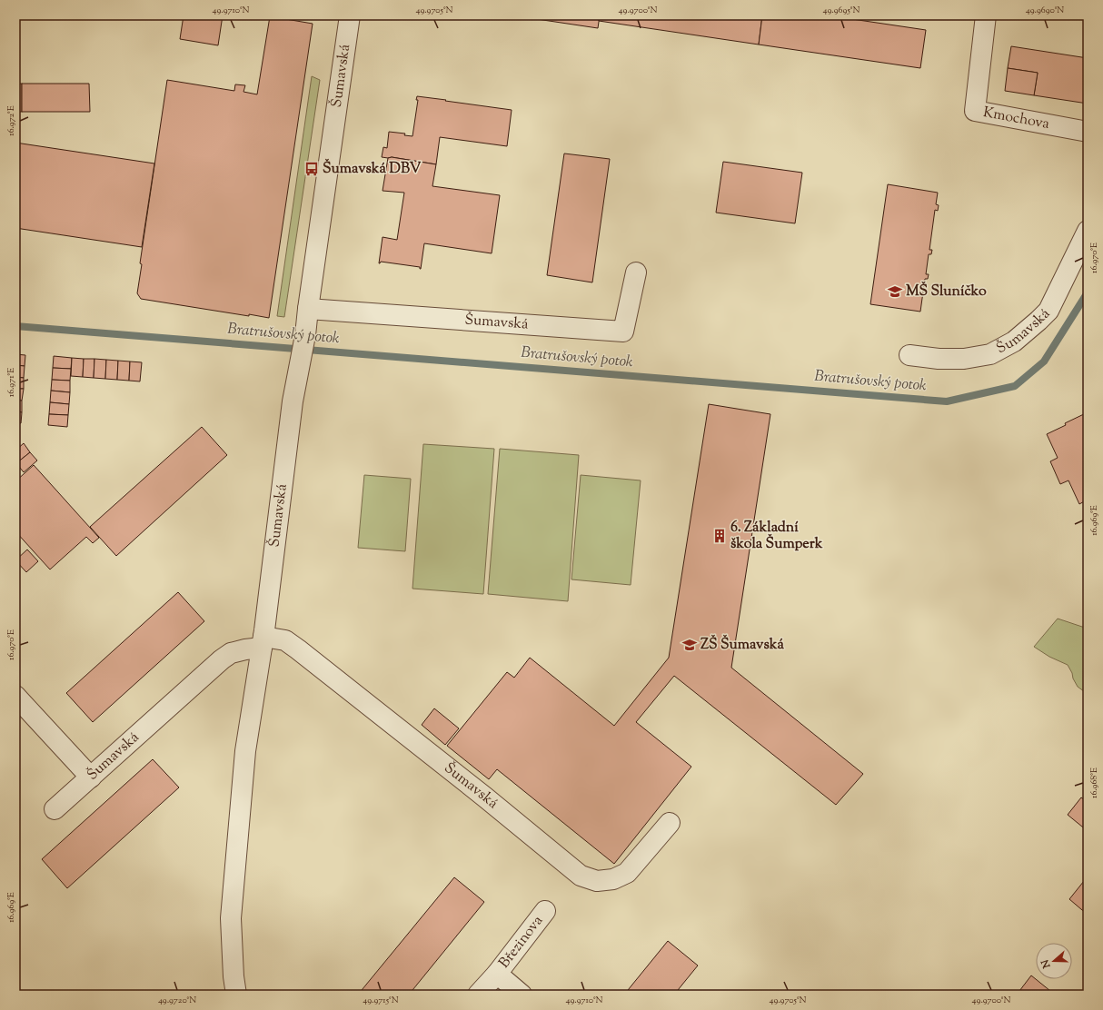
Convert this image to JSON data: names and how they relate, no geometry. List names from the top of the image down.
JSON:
{
  "streets": {
    "street": ["Šumavská", "Kmochova", "Březinova"]
  },
  "water": ["Bratrušovský potok"],
  "places": {
    "bus stop": ["Šumavská DBV"],
    "school or university": ["MŠ Sluníčko", "ZŠ Šumavská"],
    "building": ["6. Základní škola Šumperk"]
  },
  "north": "left",
  "coordinates": [
    "49.9710°N",
    "49.9705°N",
    "49.9700°N",
    "49.9695°N",
    "49.9690°N",
    "16.972°E",
    "16.970°E",
    "16.971°E",
    "16.969°E",
    "16.968°E",
    "49.9720°N",
    "49.9715°N"
  ]
}
